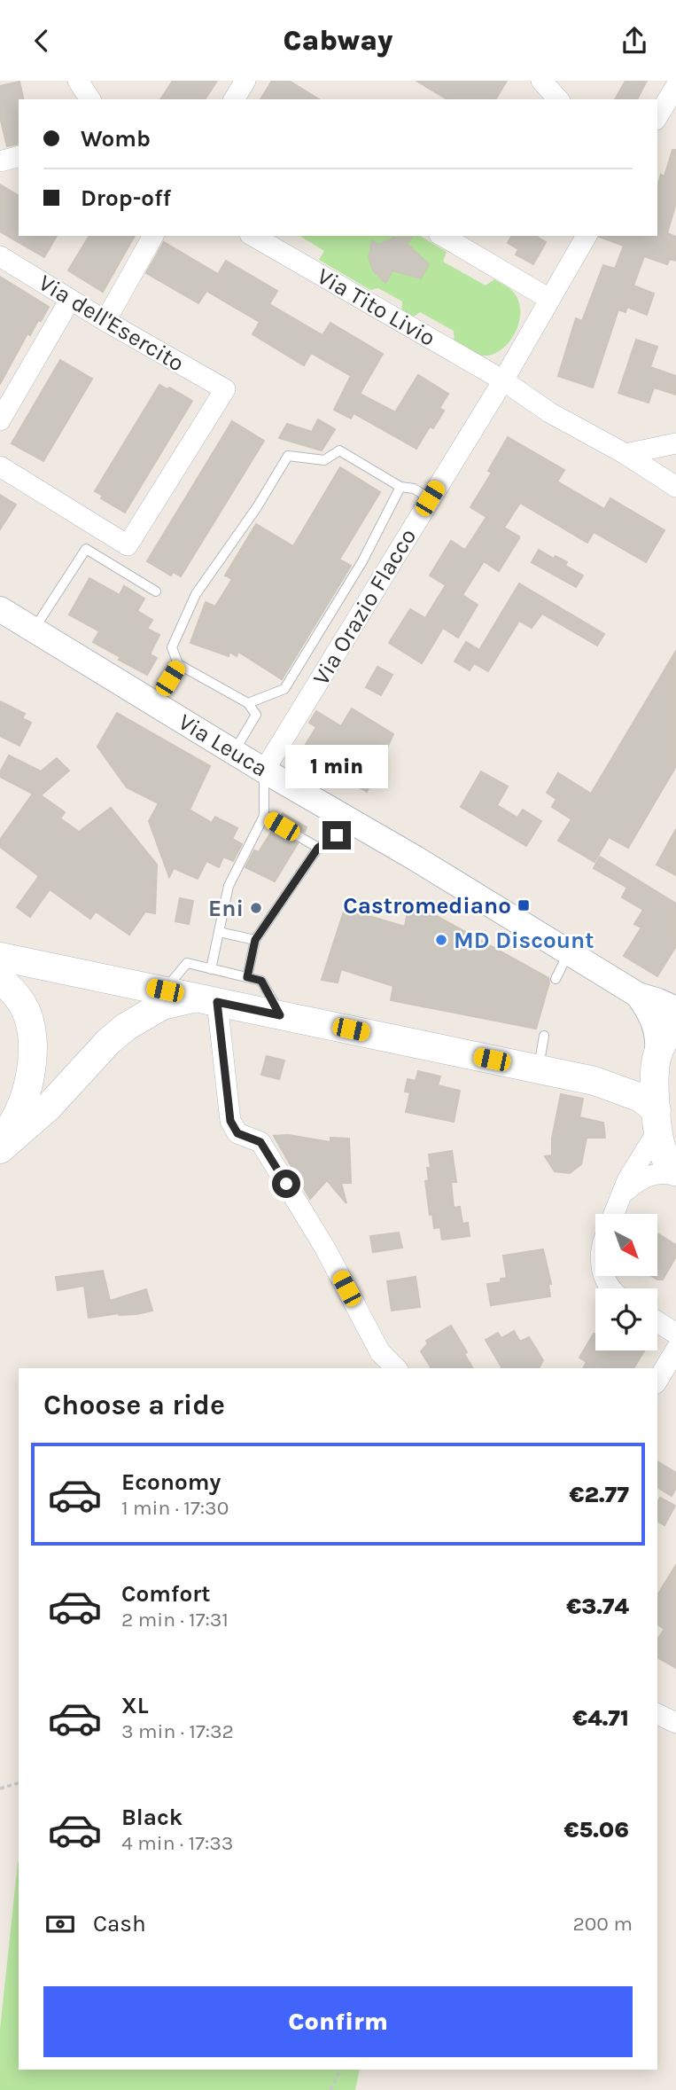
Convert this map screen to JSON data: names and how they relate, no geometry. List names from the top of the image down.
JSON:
{
  "streets": {
    "street": [
      "Via Tito Livio",
      "Via dell'Esercito",
      "Via Orazio Flacco",
      "Via Leuca"
    ]
  },
  "crossings": [
    ["Via Tito Livio", "Via Orazio Flacco"],
    ["Via Orazio Flacco", "Via Leuca"]
  ],
  "places": {
    "transit": ["Castromediano"],
    "other": ["Eni", "MD Discount"]
  },
  "north": "bottom right",
  "page": {
    "header": "Cabway",
    "banner": ["Womb", "Drop-off"],
    "bubble": "1 min",
    "heading": "Choose a ride",
    "list": [
      {
        "name": "Economy",
        "note": "1 min · 17:30",
        "value": "€2.77"
      },
      {
        "name": "Comfort",
        "note": "2 min · 17:31",
        "value": "€3.74"
      },
      {
        "name": "XL",
        "note": "3 min · 17:32",
        "value": "€4.71"
      },
      {
        "name": "Black",
        "note": "4 min · 17:33",
        "value": "€5.06"
      }
    ],
    "pay": ["Cash", "200 m"],
    "buttons": "Confirm"
  }
}
